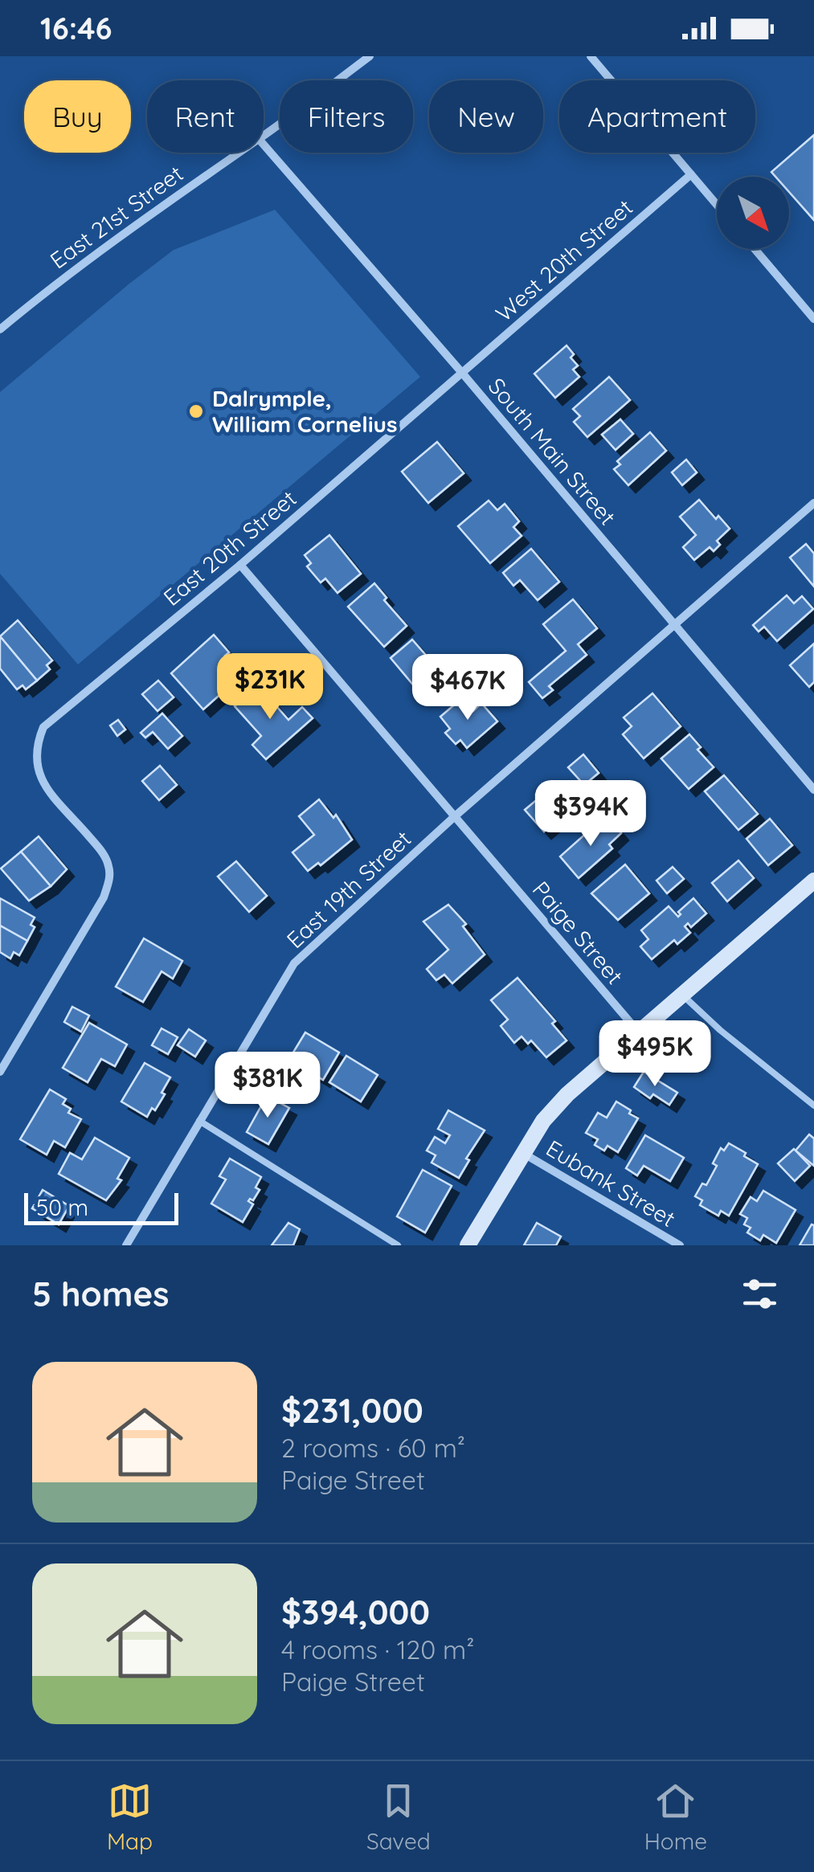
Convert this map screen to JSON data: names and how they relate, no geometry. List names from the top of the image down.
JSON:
{
  "streets": {
    "street": [
      "East 21st Street",
      "West 20th Street",
      "South Main Street",
      "East 20th Street",
      "East 19th Street",
      "Paige Street",
      "Eubank Street"
    ]
  },
  "crossings": [
    ["West 20th Street", "South Main Street"],
    ["West 20th Street", "East 20th Street"],
    ["South Main Street", "East 20th Street"],
    ["South Main Street", "East 19th Street"],
    ["East 20th Street", "Paige Street"],
    ["East 19th Street", "Paige Street"]
  ],
  "places": ["Dalrymple, William Cornelius"],
  "scale_bar": "50 m",
  "north": "bottom right",
  "page": {
    "status": "16:46",
    "chip": [
      "Buy",
      "Rent",
      "Filters",
      "New",
      "Apartment"
    ],
    "price": [
      "$231K",
      "$467K",
      "$394K",
      "$495K",
      "$381K"
    ],
    "scale": "50 m",
    "heading": "5 homes",
    "list": [
      {
        "name": "$231,000",
        "note": "2 rooms · 60 m² · Paige Street"
      },
      {
        "name": "$394,000",
        "note": "4 rooms · 120 m² · Paige Street"
      }
    ],
    "tabs": ["Map", "Saved", "Home"]
  }
}
